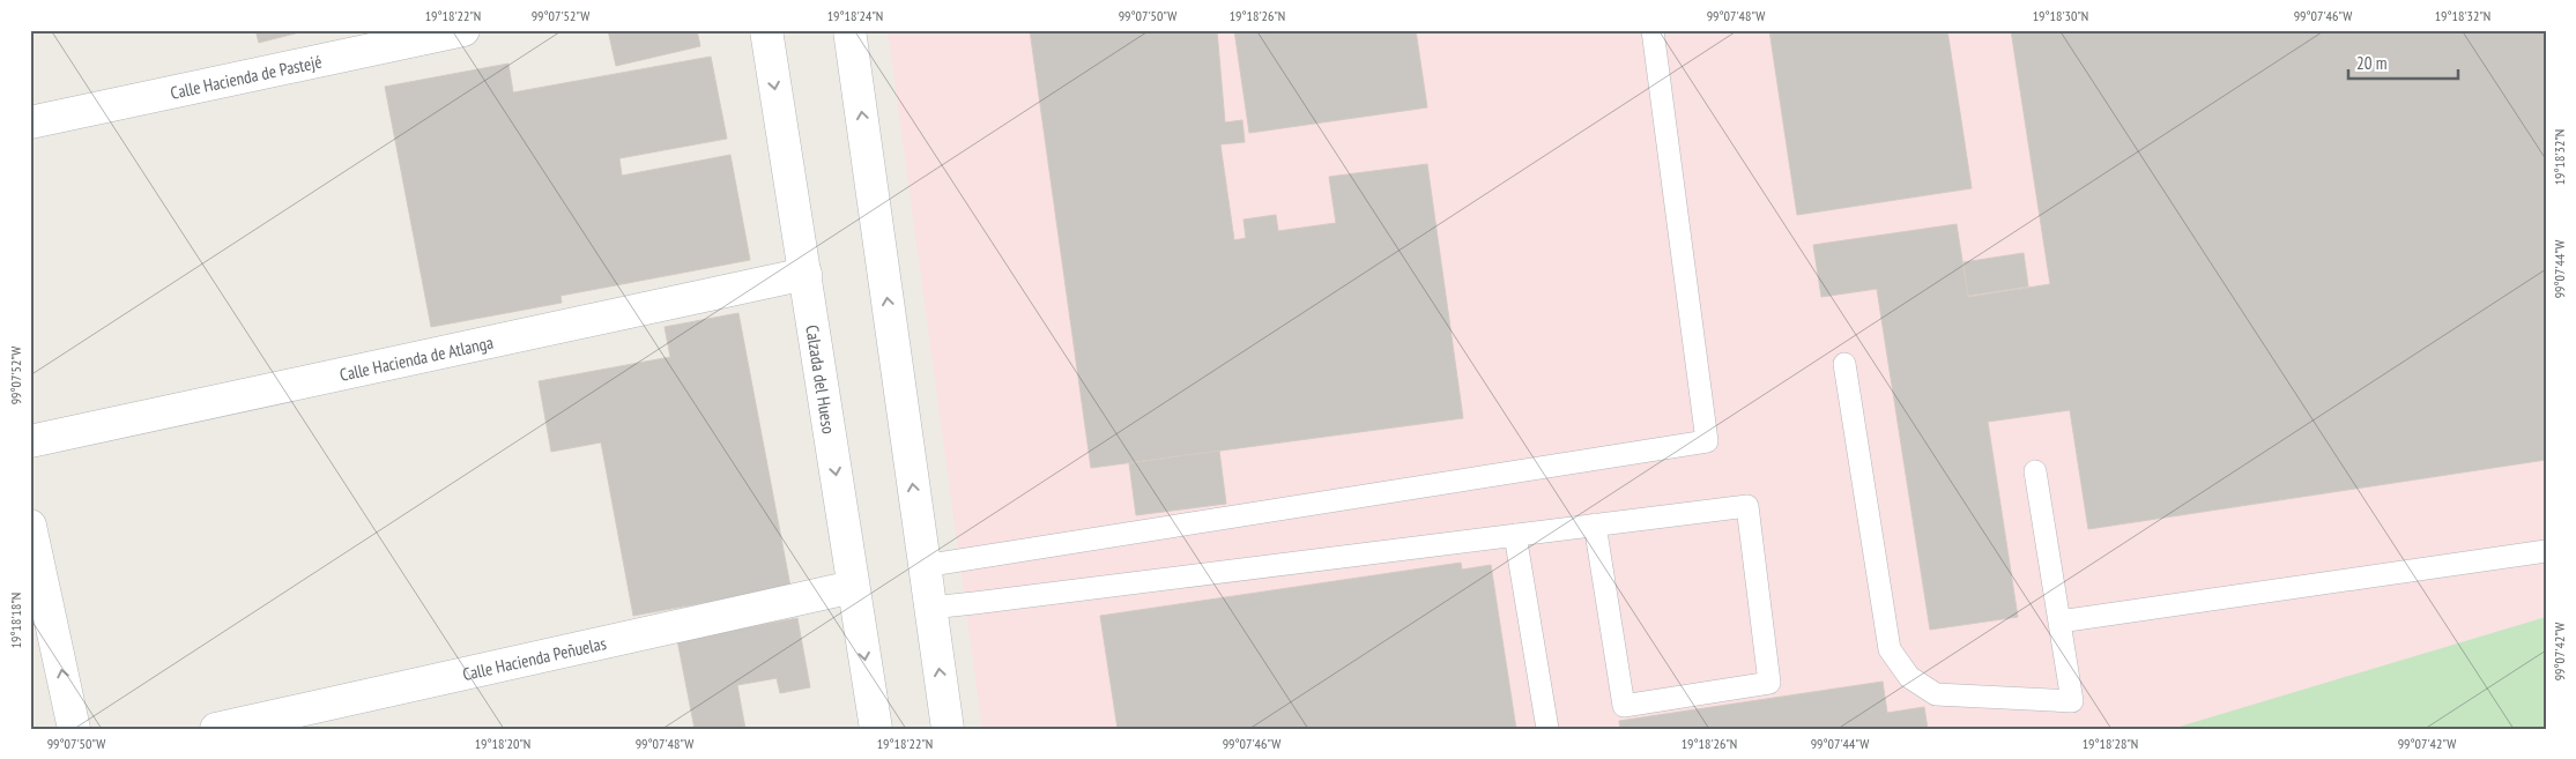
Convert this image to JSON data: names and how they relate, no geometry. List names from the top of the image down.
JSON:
{
  "streets": {
    "street": [
      "Calle Hacienda de Pastejé",
      "Calle Hacienda de Atlanga",
      "Calzada del Hueso",
      "Calle Hacienda Peñuelas"
    ]
  },
  "crossings": [
    ["Calle Hacienda de Atlanga", "Calzada del Hueso"],
    ["Calzada del Hueso", "Calle Hacienda Peñuelas"]
  ],
  "scale_bar": "20 m",
  "coordinates": [
    "19°18'22\"N",
    "99°07'52\"W",
    "19°18'24\"N",
    "99°07'50\"W",
    "19°18'26\"N",
    "99°07'48\"W",
    "19°18'30\"N",
    "99°07'46\"W",
    "19°18'32\"N",
    "99°07'44\"W",
    "19°18'18\"N",
    "99°07'42\"W",
    "19°18'20\"N",
    "19°18'28\"N"
  ]
}
